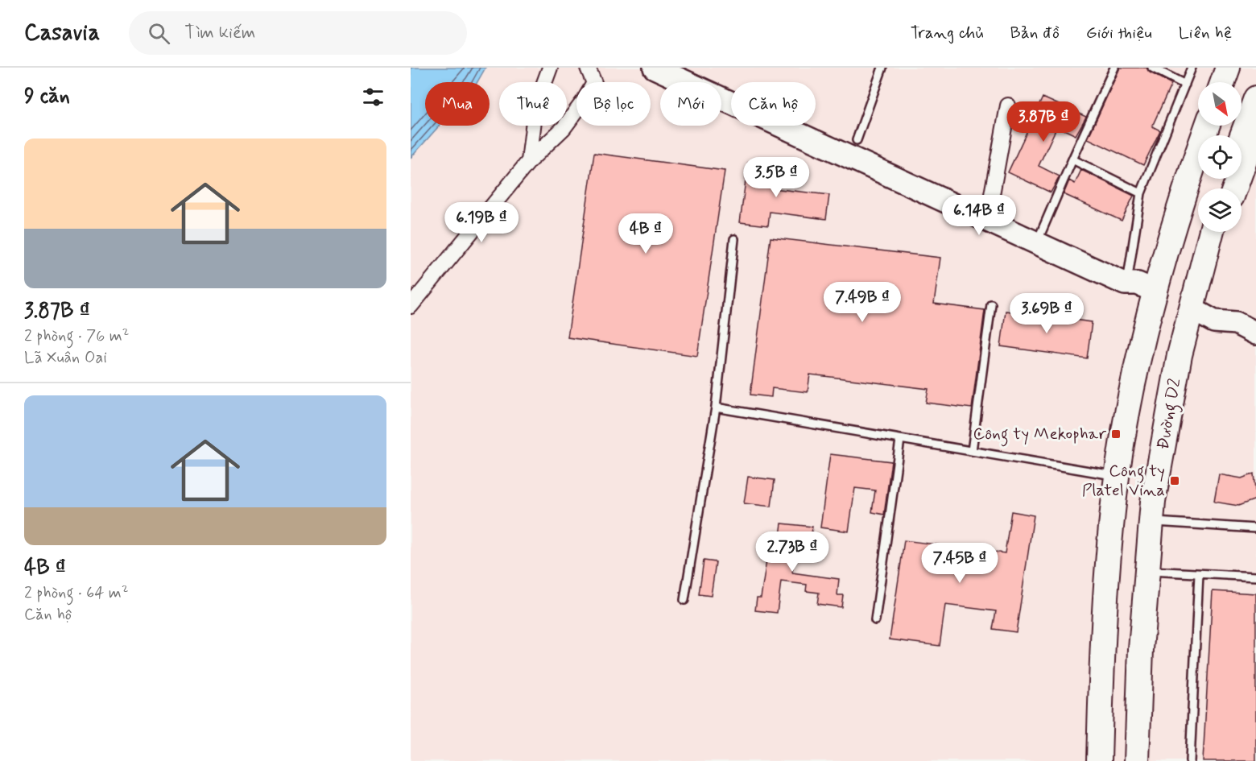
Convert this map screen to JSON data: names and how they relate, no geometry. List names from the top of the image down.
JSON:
{
  "streets": {
    "main road": ["Đường D2"]
  },
  "places": {
    "transit": ["Công ty Mekophar", "Công ty Platel Vina"]
  },
  "north": "bottom right",
  "page": {
    "header": "Casavia",
    "search": "Tìm kiếm",
    "nav": [
      "Trang chủ",
      "Bản đồ",
      "Giới thiệu",
      "Liên hệ"
    ],
    "heading": "9 căn",
    "chip": [
      "Mua",
      "Thuê",
      "Bộ lọc",
      "Mới",
      "Căn hộ"
    ],
    "price": [
      "3.87B ₫",
      "3.5B ₫",
      "6.14B ₫",
      "6.19B ₫",
      "4B ₫",
      "7.49B ₫",
      "3.69B ₫",
      "2.73B ₫",
      "7.45B ₫"
    ],
    "list": [
      {
        "name": "3.87B ₫",
        "note": "2 phòng · 76 m² · Lã Xuân Oai"
      },
      {
        "name": "4B ₫",
        "note": "2 phòng · 64 m² · Căn hộ"
      }
    ]
  }
}
